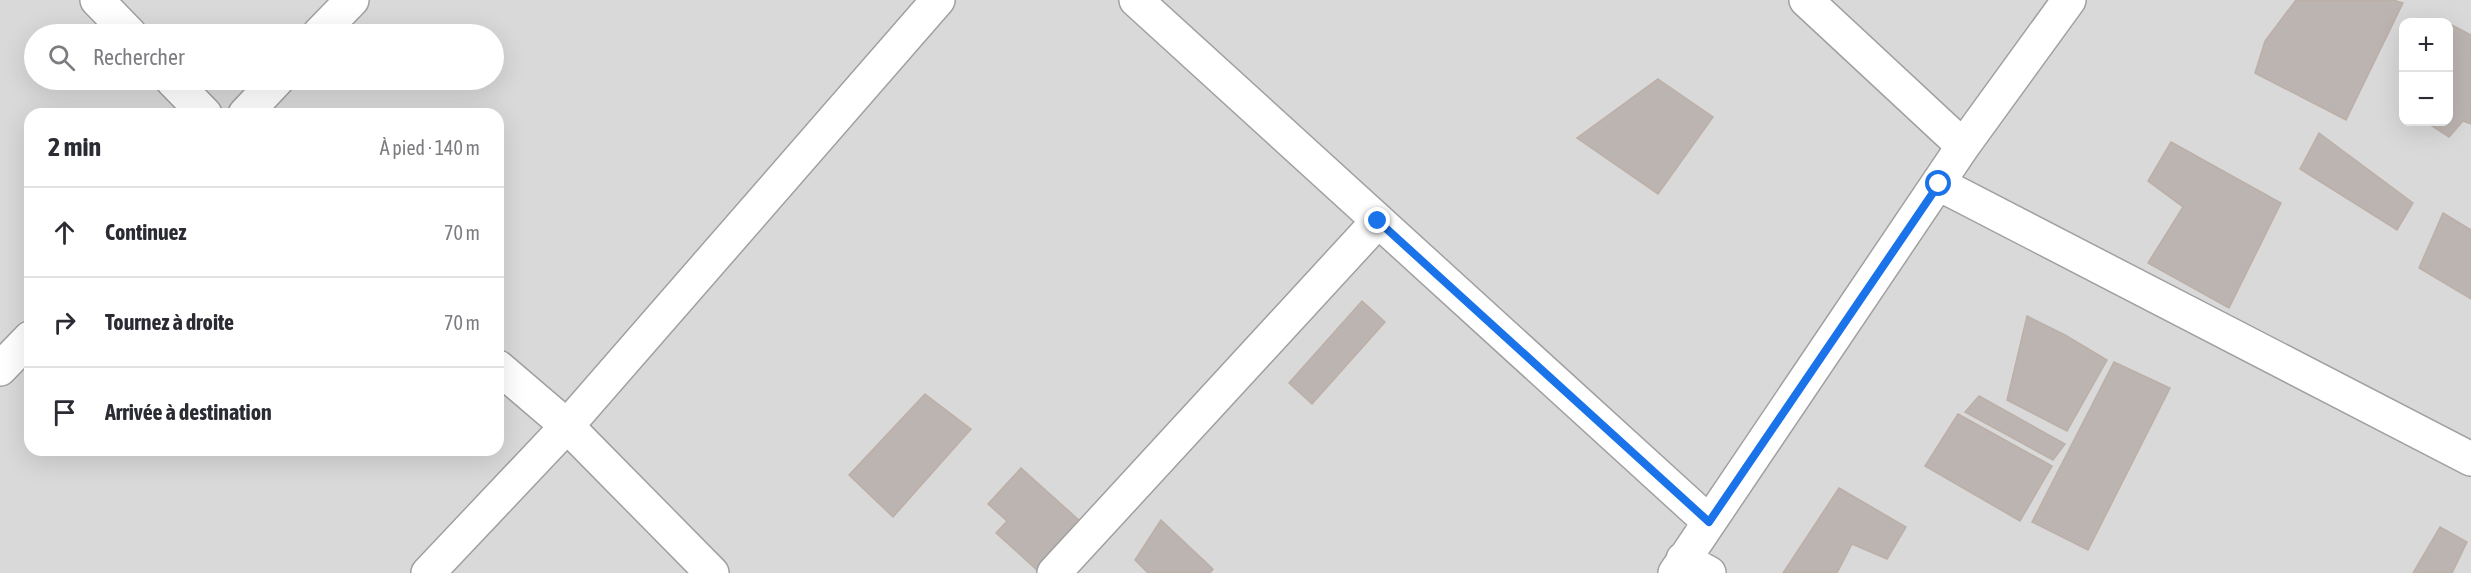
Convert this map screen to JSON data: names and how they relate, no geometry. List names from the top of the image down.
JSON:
{
  "page": {
    "map_buttons": ["+", "−"],
    "search": "Rechercher",
    "heading": ["2 min", "À pied · 140 m"],
    "list": [
      ["Continuez", "70 m"],
      ["Tournez à droite", "70 m"],
      "Arrivée à destination"
    ]
  }
}
